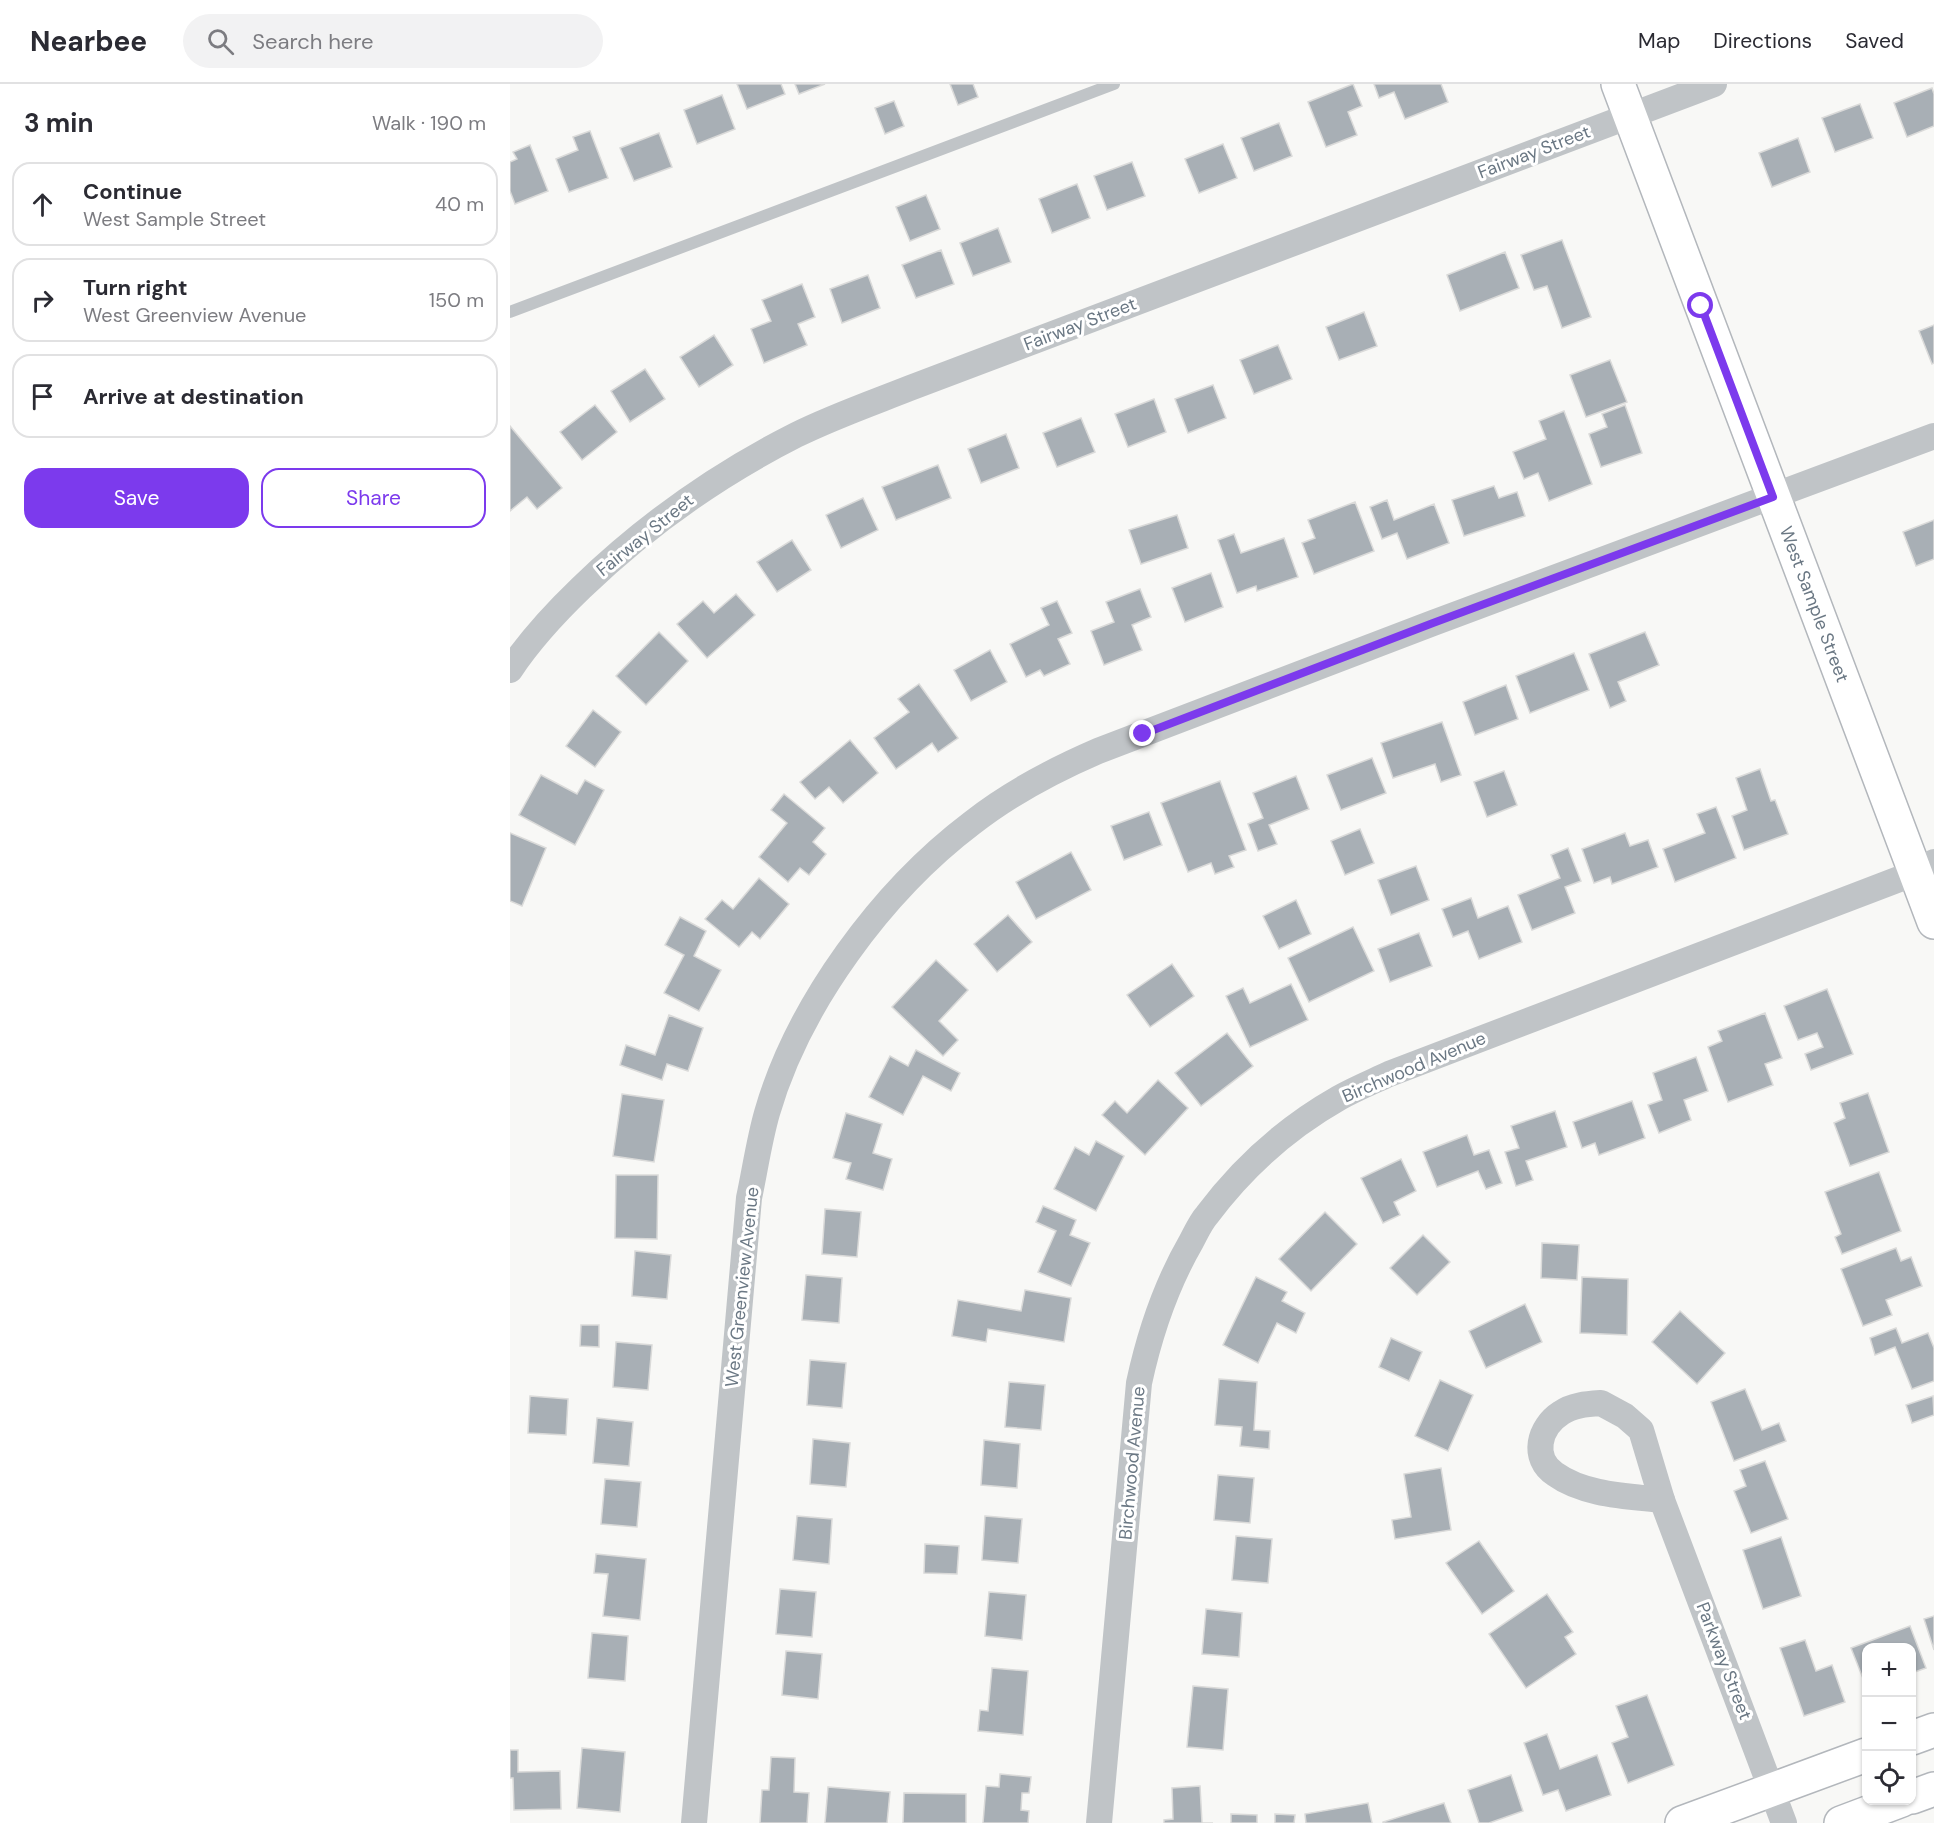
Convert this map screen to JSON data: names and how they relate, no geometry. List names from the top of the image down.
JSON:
{
  "streets": {
    "main road": ["West Sample Street"],
    "street": [
      "Fairway Street",
      "Birchwood Avenue",
      "West Greenview Avenue",
      "Parkway Street"
    ]
  },
  "crossings": [
    ["Fairway Street", "West Sample Street"],
    ["West Sample Street", "Birchwood Avenue"],
    ["West Sample Street", "West Greenview Avenue"]
  ],
  "page": {
    "header": "Nearbee",
    "search": "Search here",
    "nav": ["Map", "Directions", "Saved"],
    "heading": ["3 min", "Walk · 190 m"],
    "list": [
      ["Continue", "West Sample Street", "40 m"],
      ["Turn right", "West Greenview Avenue", "150 m"],
      "Arrive at destination"
    ],
    "buttons": ["Save", "Share"],
    "map_buttons": ["+", "−"]
  }
}
